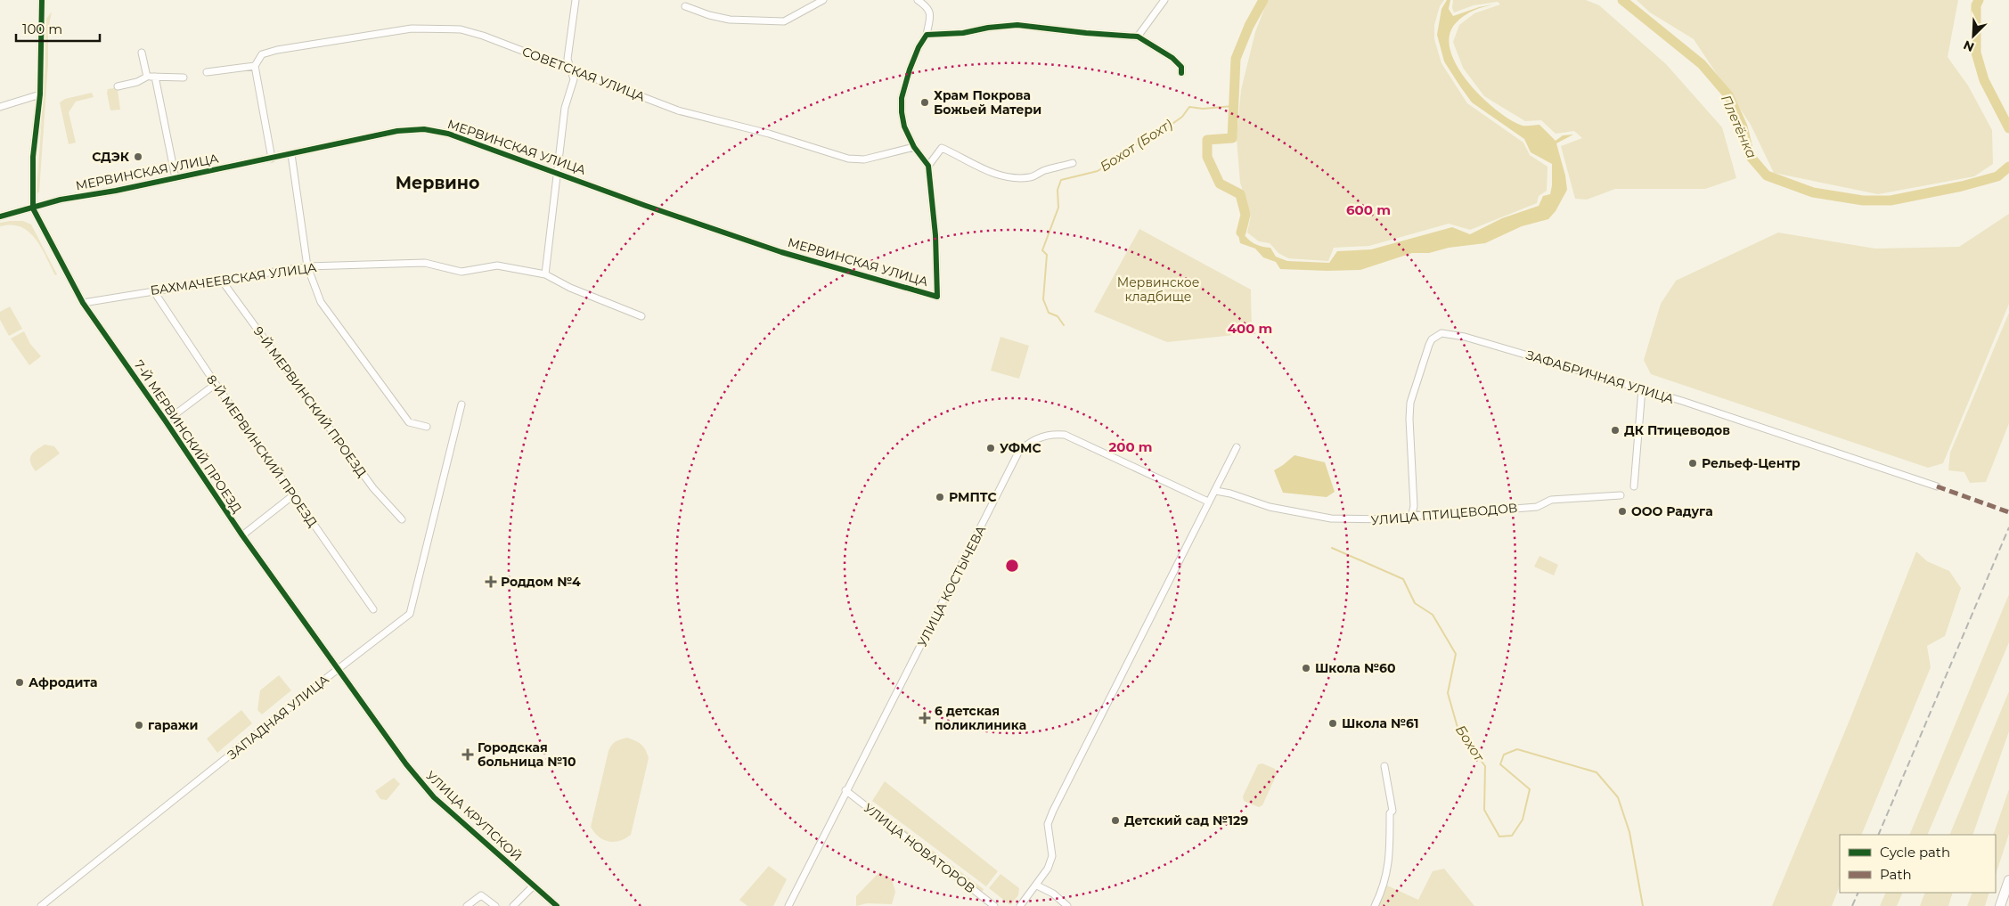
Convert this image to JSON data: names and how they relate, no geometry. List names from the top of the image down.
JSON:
{
  "streets": {
    "street": [
      "СОВЕТСКАЯ УЛИЦА",
      "МЕРВИНСКАЯ УЛИЦА",
      "БАХМАЧЕЕВСКАЯ УЛИЦА",
      "ЗАФАБРИЧНАЯ УЛИЦА",
      "9-Й МЕРВИНСКИЙ ПРОЕЗД",
      "7-Й МЕРВИНСКИЙ ПРОЕЗД",
      "8-Й МЕРВИНСКИЙ ПРОЕЗД",
      "УЛИЦА ПТИЦЕВОДОВ",
      "УЛИЦА КОСТЫЧЕВА",
      "ЗАПАДНАЯ УЛИЦА",
      "УЛИЦА КРУПСКОЙ",
      "УЛИЦА НОВАТОРОВ"
    ]
  },
  "crossings": [
    ["МЕРВИНСКАЯ УЛИЦА", "7-Й МЕРВИНСКИЙ ПРОЕЗД"],
    ["БАХМАЧЕЕВСКАЯ УЛИЦА", "9-Й МЕРВИНСКИЙ ПРОЕЗД"],
    ["БАХМАЧЕЕВСКАЯ УЛИЦА", "7-Й МЕРВИНСКИЙ ПРОЕЗД"],
    ["БАХМАЧЕЕВСКАЯ УЛИЦА", "8-Й МЕРВИНСКИЙ ПРОЕЗД"],
    ["ЗАФАБРИЧНАЯ УЛИЦА", "УЛИЦА ПТИЦЕВОДОВ"],
    ["7-Й МЕРВИНСКИЙ ПРОЕЗД", "ЗАПАДНАЯ УЛИЦА"],
    ["7-Й МЕРВИНСКИЙ ПРОЕЗД", "УЛИЦА КРУПСКОЙ"],
    ["УЛИЦА КОСТЫЧЕВА", "УЛИЦА НОВАТОРОВ"],
    ["ЗАПАДНАЯ УЛИЦА", "УЛИЦА КРУПСКОЙ"]
  ],
  "districts": ["Мервино"],
  "water": ["Плетёнка", "Бохот (Бохт)", "Бохот"],
  "parks": ["Мервинское кладбище"],
  "places": {
    "other": [
      "Храм Покрова Божьей Матери",
      "СДЭК",
      "ДК Птицеводов",
      "УФМС",
      "Рельеф-Центр",
      "РМПТС",
      "ООО Радуга",
      "Школа №60",
      "Афродита",
      "Школа №61",
      "гаражи",
      "Детский сад №129"
    ],
    "health": ["Роддом №4", "6 детская поликлиника", "Городская больница №10"]
  },
  "legend": ["Cycle path", "Path"],
  "scale_bar": "100 m",
  "north": "bottom left",
  "rings": ["600 m", "400 m", "200 m"]
}
